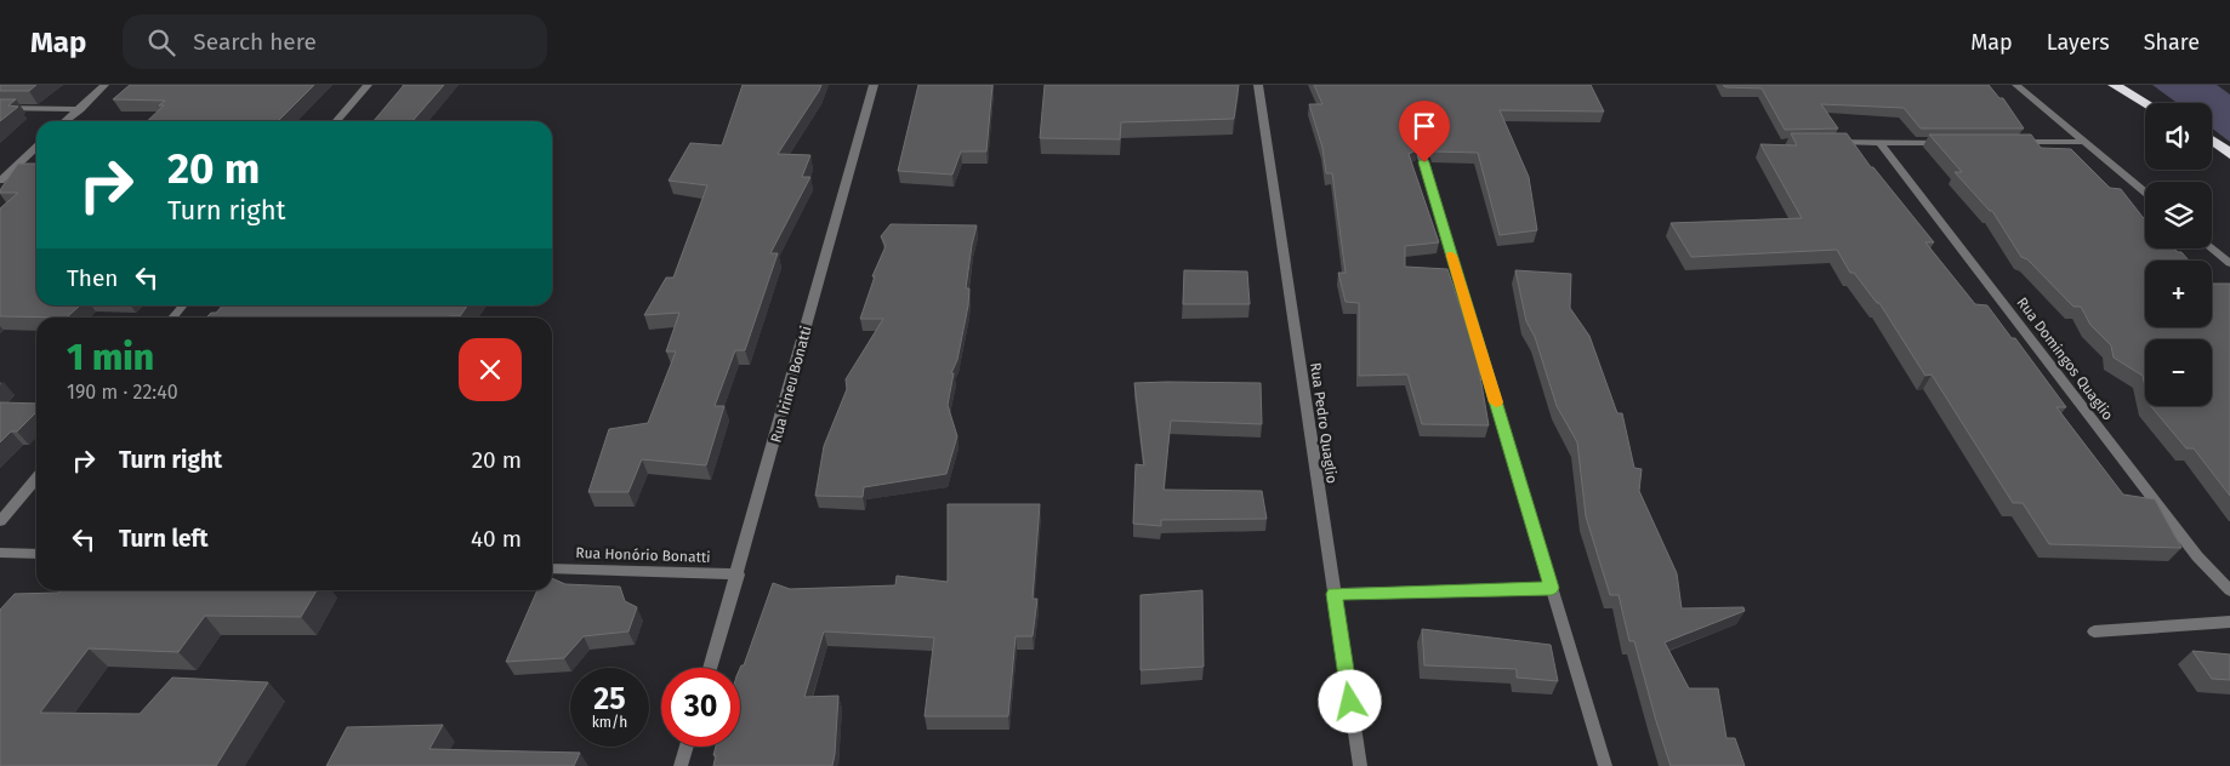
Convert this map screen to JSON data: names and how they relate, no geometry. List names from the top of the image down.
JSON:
{
  "streets": {
    "street": [
      "Rua Domingos Quaglio",
      "Rua Irineu Bonatti",
      "Rua Pedro Quaglio",
      "Rua Honório Bonatti"
    ]
  },
  "crossings": [
    ["Rua Irineu Bonatti", "Rua Honório Bonatti"]
  ],
  "page": {
    "header": "Map",
    "search": "Search here",
    "nav": ["Map", "Layers", "Share"],
    "map_buttons": ["+", "−"],
    "turn": ["20 m", "Turn right"],
    "then": "Then",
    "heading": ["1 min", "190 m · 22:40"],
    "list": [
      {
        "name": "Turn right",
        "value": "20 m"
      },
      {
        "name": "Turn left",
        "value": "40 m"
      }
    ],
    "speed": "25 km/h",
    "limit": "30"
  }
}
